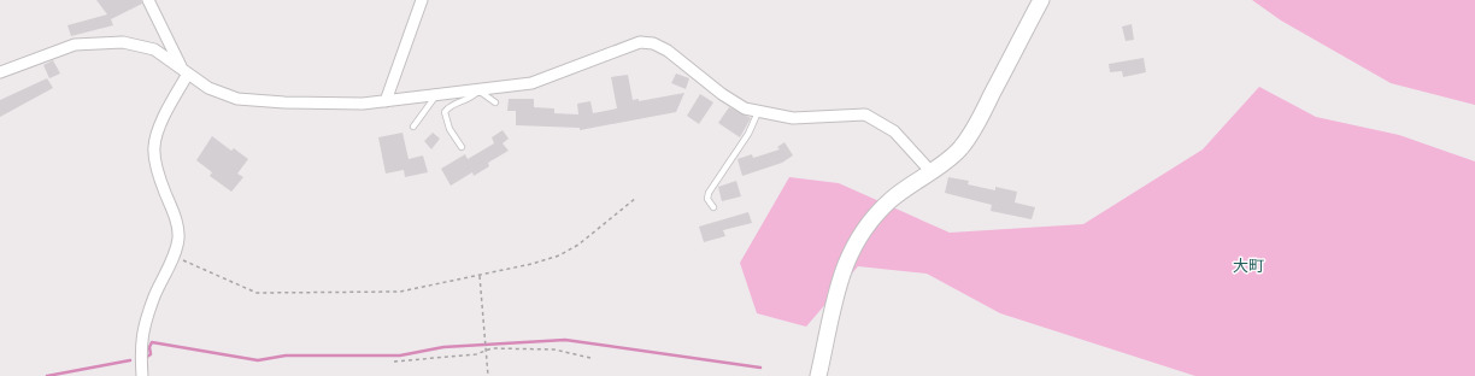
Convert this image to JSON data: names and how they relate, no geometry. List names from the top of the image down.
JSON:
{
  "districts": ["大町"]
}
